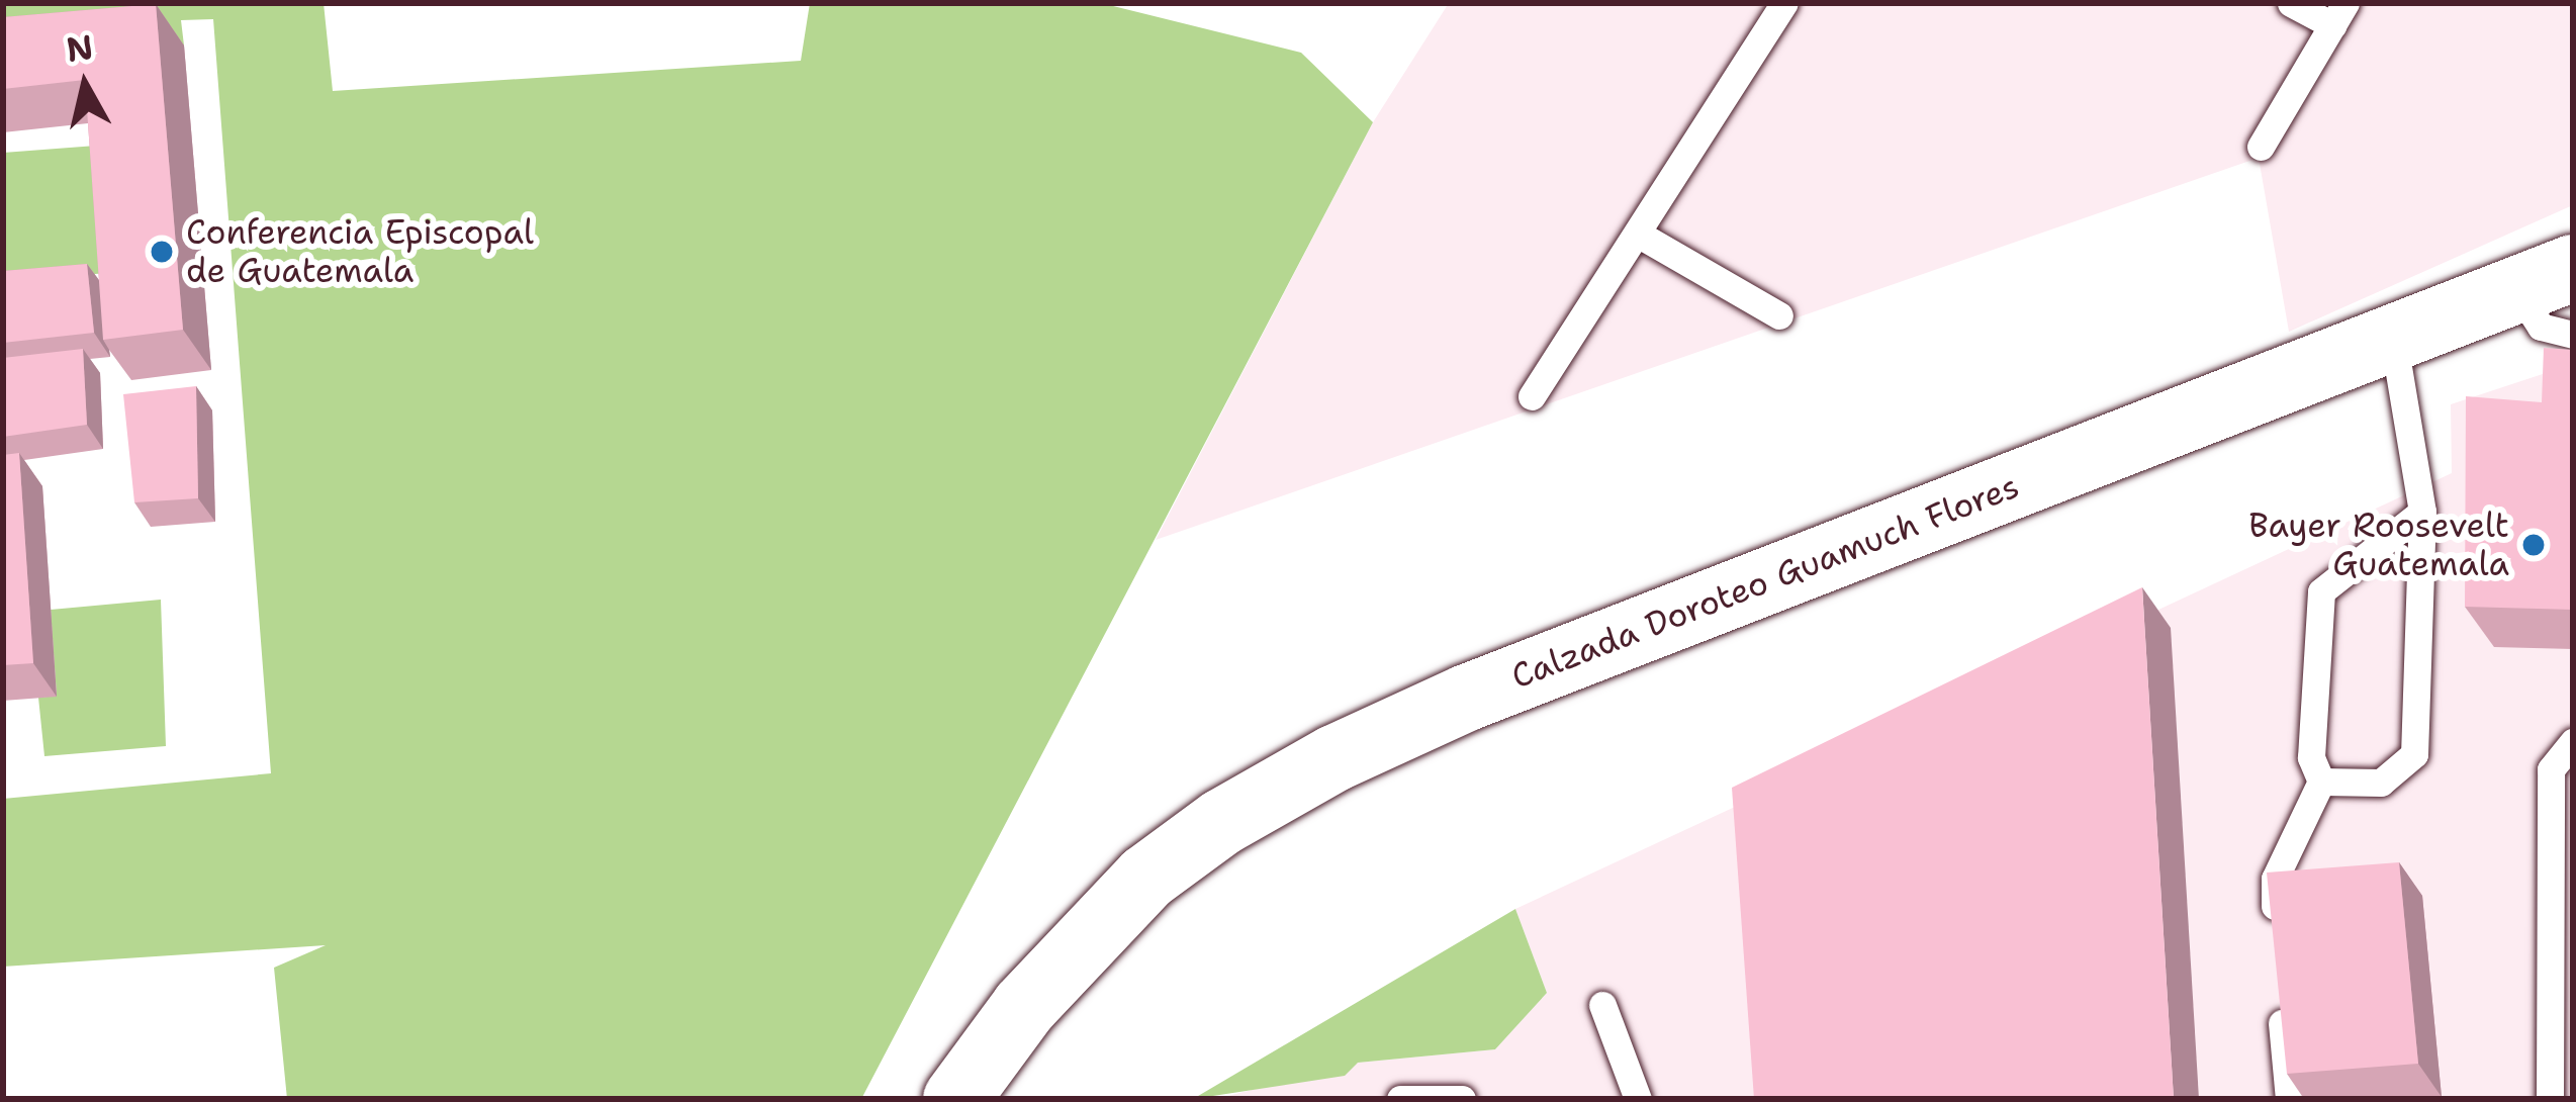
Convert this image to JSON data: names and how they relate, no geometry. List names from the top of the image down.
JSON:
{
  "streets": {
    "main road": ["Calzada Doroteo Guamuch Flores"]
  },
  "places": ["Conferencia Episcopal de Guatemala", "Bayer Roosevelt Guatemala"],
  "north": "top"
}
